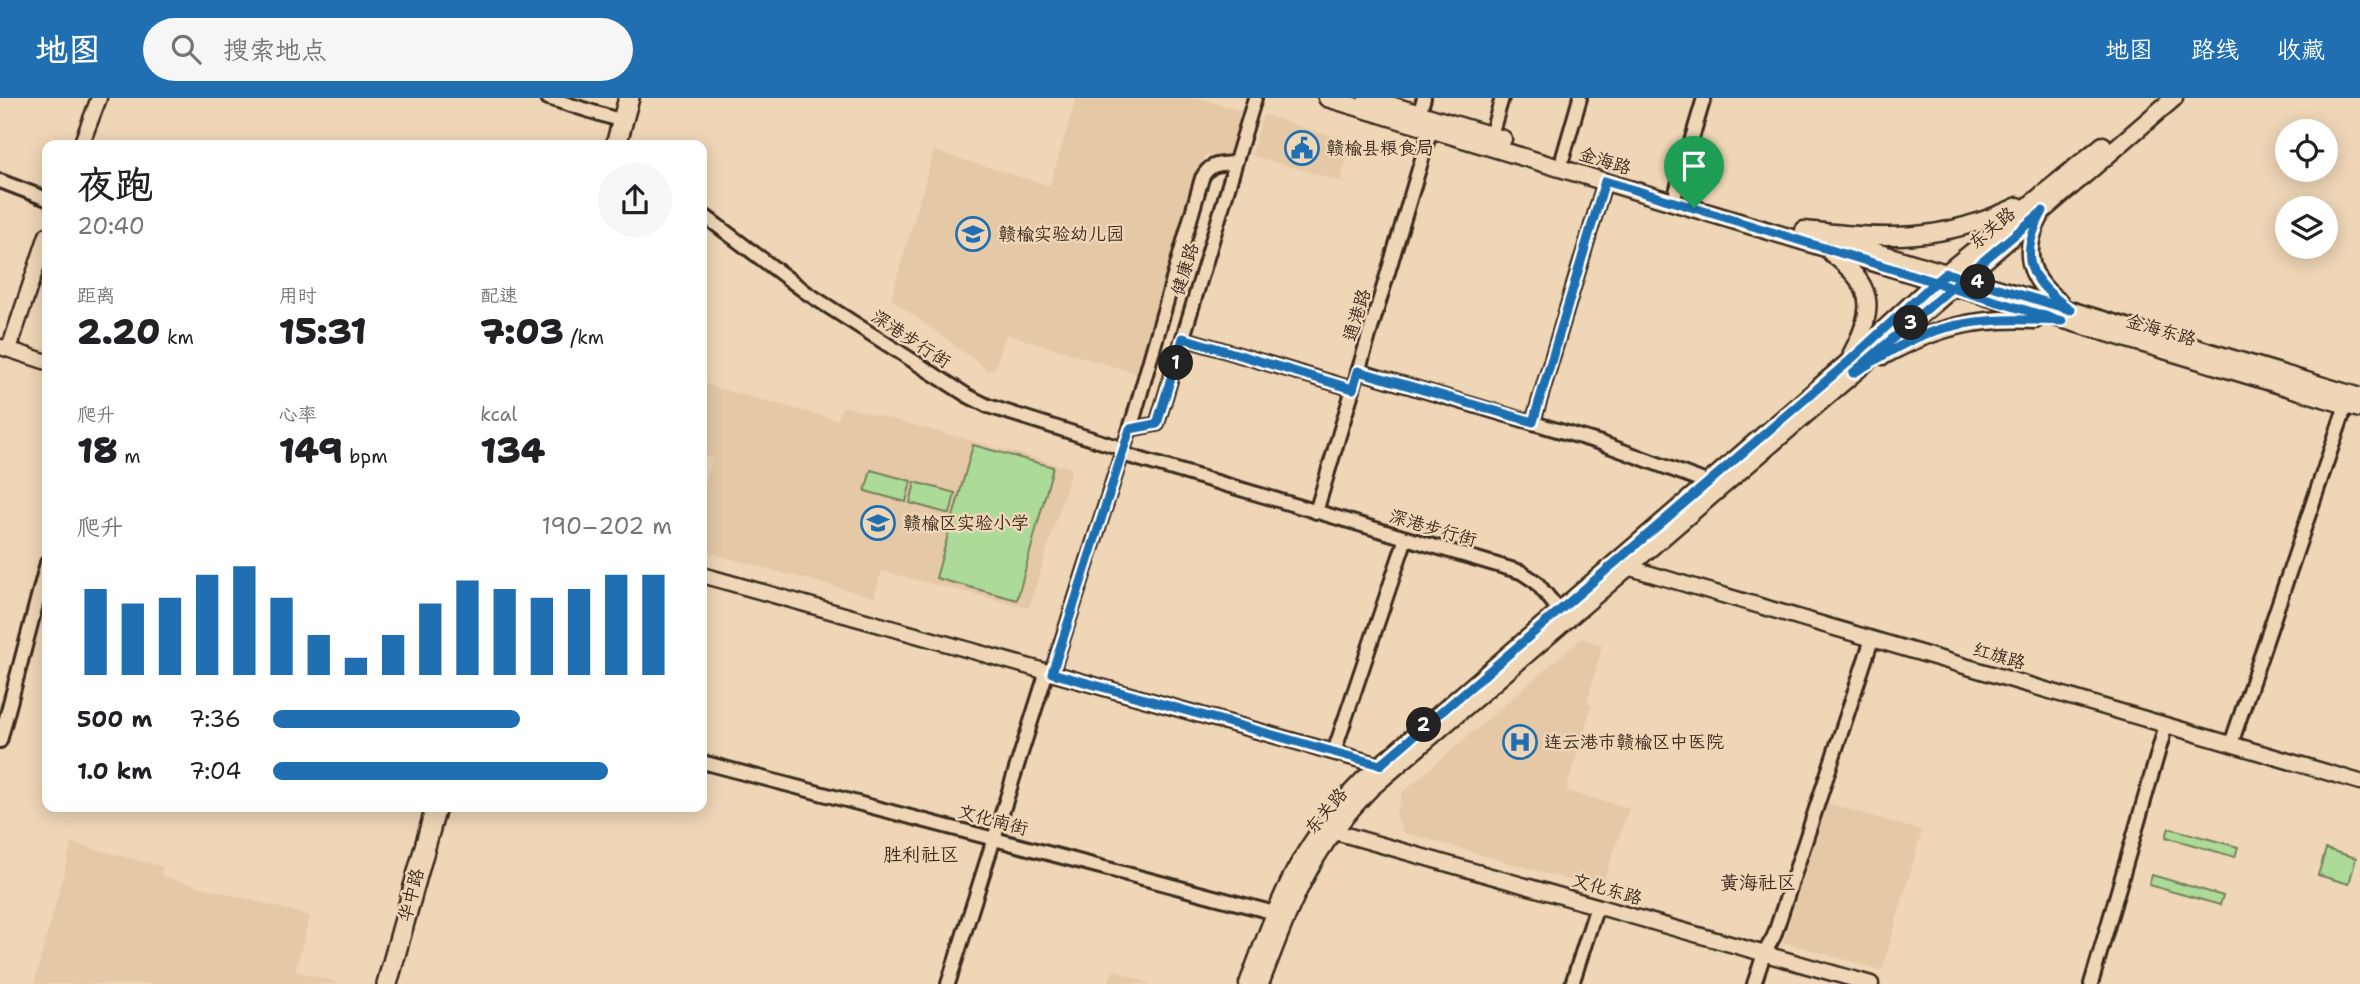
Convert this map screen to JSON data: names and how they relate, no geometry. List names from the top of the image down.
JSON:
{
  "streets": {
    "main road": [
      "金海路",
      "东关路",
      "金海东路",
      "华中路"
    ],
    "street": [
      "健康路",
      "通港路",
      "深港步行街",
      "红旗路",
      "文化南街",
      "文化东路"
    ]
  },
  "crossings": [
    ["金海路", "东关路"],
    ["金海路", "通港路"],
    ["金海路", "金海东路"],
    ["东关路", "金海东路"],
    ["东关路", "深港步行街"],
    ["东关路", "红旗路"],
    ["东关路", "文化南街"],
    ["东关路", "文化东路"],
    ["通港路", "深港步行街"]
  ],
  "districts": ["胜利社区", "黄海社区"],
  "places": {
    "public building": ["赣榆县粮食局"],
    "school or university": ["赣榆实验幼儿园", "赣榆区实验小学"],
    "hospital": ["连云港市赣榆区中医院"]
  },
  "page": {
    "header": "地图",
    "search": "搜索地点",
    "nav": ["地图", "路线", "收藏"],
    "heading": ["夜跑", "20:40"],
    "stats": [
      ["距离", "2.20 km"],
      ["用时", "15:31"],
      ["配速", "7:03 /km"],
      ["爬升", "18 m"],
      ["心率", "149 bpm"],
      ["kcal", "134"]
    ],
    "pins": [
      "4",
      "3",
      "1",
      "2"
    ],
    "chart": ["爬升", "190–202 m"],
    "list": [
      {
        "name": "500 m",
        "note": "7:36"
      },
      {
        "name": "1.0 km",
        "note": "7:04"
      }
    ]
  }
}
